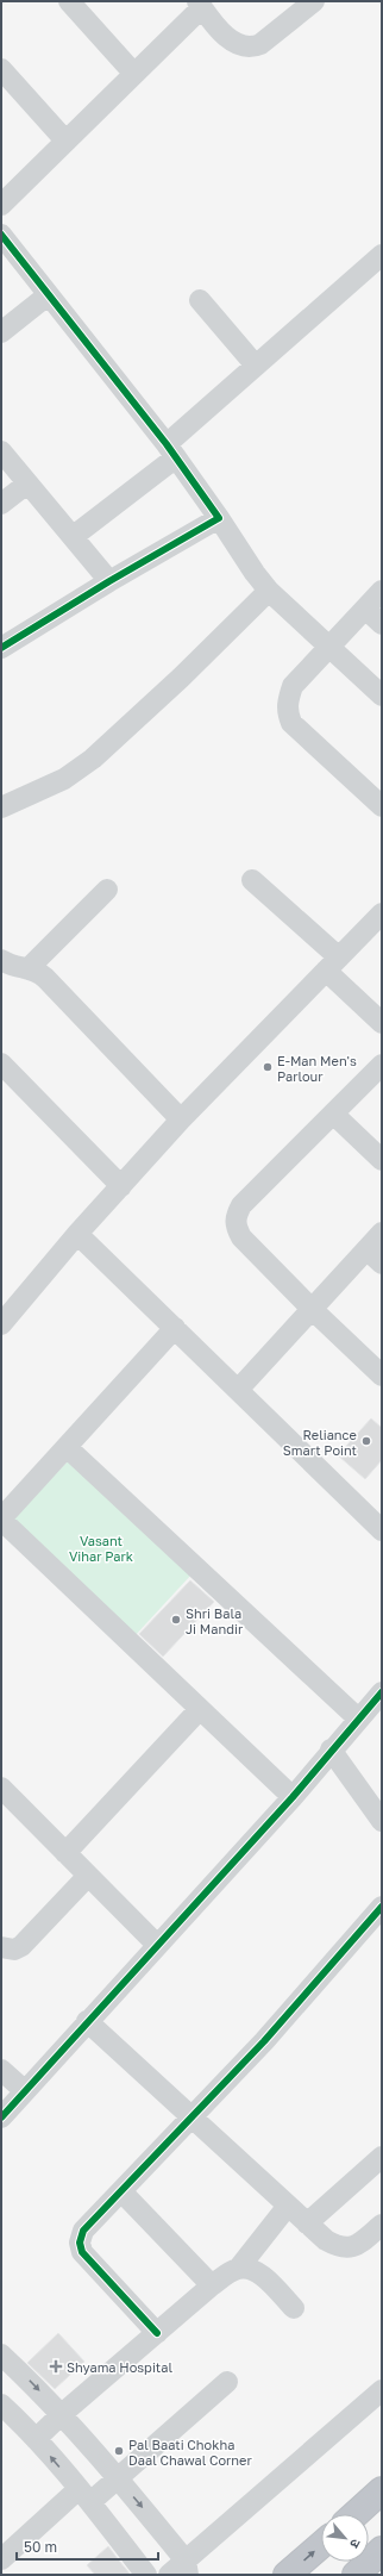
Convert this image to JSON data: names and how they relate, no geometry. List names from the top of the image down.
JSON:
{
  "parks": ["Vasant Vihar Park"],
  "places": {
    "other": [
      "E-Man Men's Parlour",
      "Reliance Smart Point",
      "Shri Bala Ji Mandir",
      "Pal Baati Chokha Daal Chawal Corner"
    ],
    "health": ["Shyama Hospital"]
  },
  "scale_bar": "50 m",
  "north": "bottom right"
}
